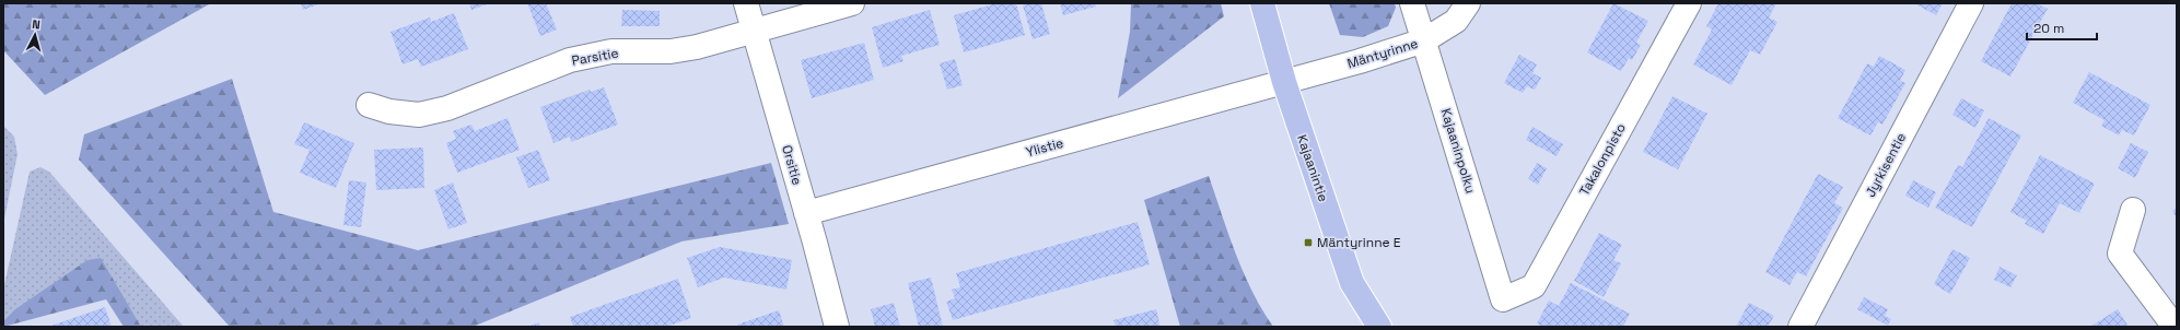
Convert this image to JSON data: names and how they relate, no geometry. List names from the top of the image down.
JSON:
{
  "streets": {
    "main road": ["Kajaanintie"],
    "street": [
      "Mäntyrinne",
      "Parsitie",
      "Ylistie",
      "Kajaaninpolku",
      "Takalonpisto",
      "Orsitie",
      "Jyrkisentie"
    ]
  },
  "crossings": [
    ["Mäntyrinne", "Ylistie"],
    ["Mäntyrinne", "Kajaaninpolku"],
    ["Mäntyrinne", "Kajaanintie"],
    ["Parsitie", "Orsitie"],
    ["Ylistie", "Orsitie"],
    ["Ylistie", "Kajaanintie"],
    ["Kajaaninpolku", "Takalonpisto"]
  ],
  "places": {
    "transit": ["Mäntyrinne E"]
  },
  "scale_bar": "20 m",
  "north": "top"
}
